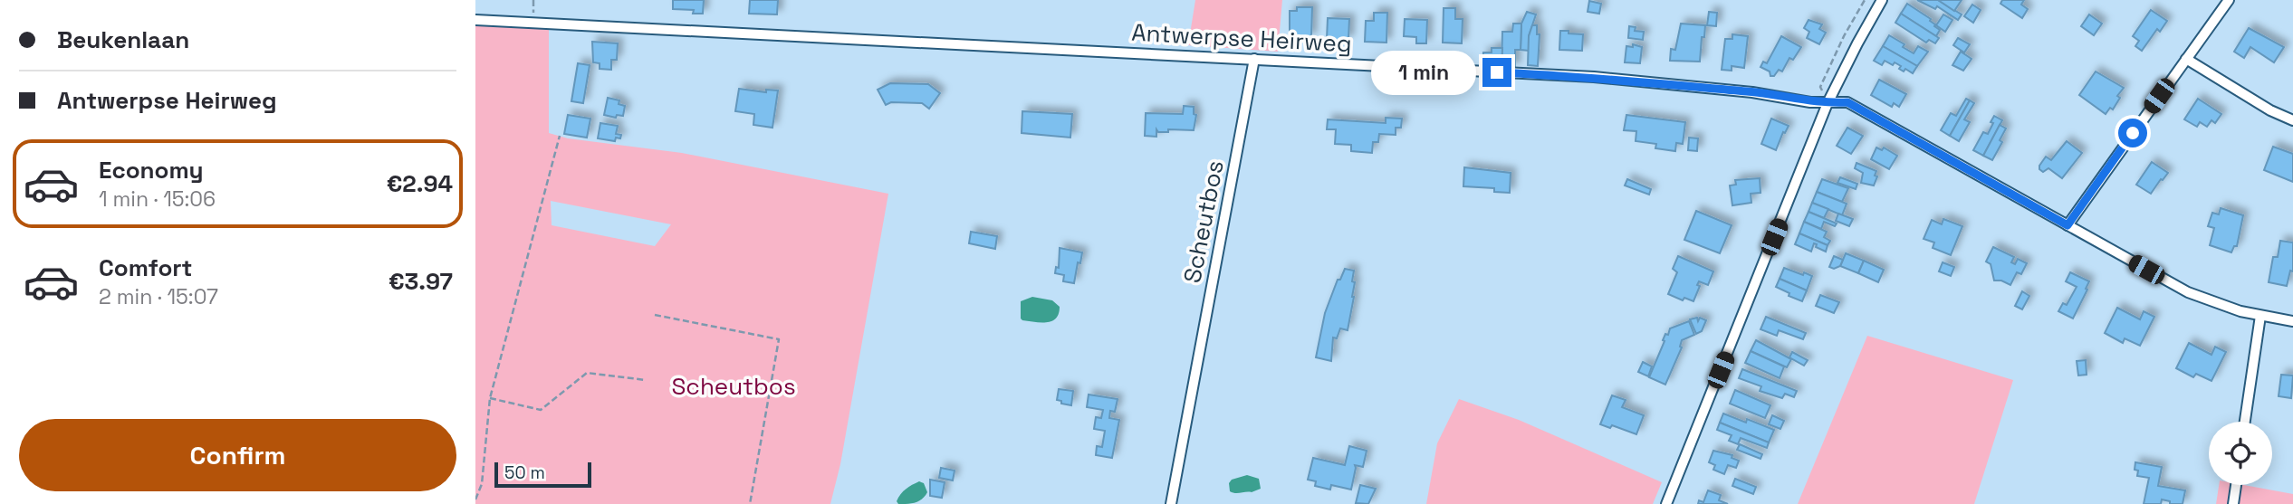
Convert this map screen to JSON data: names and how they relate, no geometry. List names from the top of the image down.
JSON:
{
  "streets": {
    "street": ["Antwerpse Heirweg", "Scheutbos"]
  },
  "crossings": [
    ["Antwerpse Heirweg", "Scheutbos"]
  ],
  "parks": ["Scheutbos"],
  "scale_bar": "50 m",
  "page": {
    "banner": ["Beukenlaan", "Antwerpse Heirweg"],
    "bubble": "1 min",
    "list": [
      {
        "name": "Economy",
        "note": "1 min · 15:06",
        "value": "€2.94"
      },
      {
        "name": "Comfort",
        "note": "2 min · 15:07",
        "value": "€3.97"
      }
    ],
    "buttons": "Confirm",
    "scale": "50 m"
  }
}
